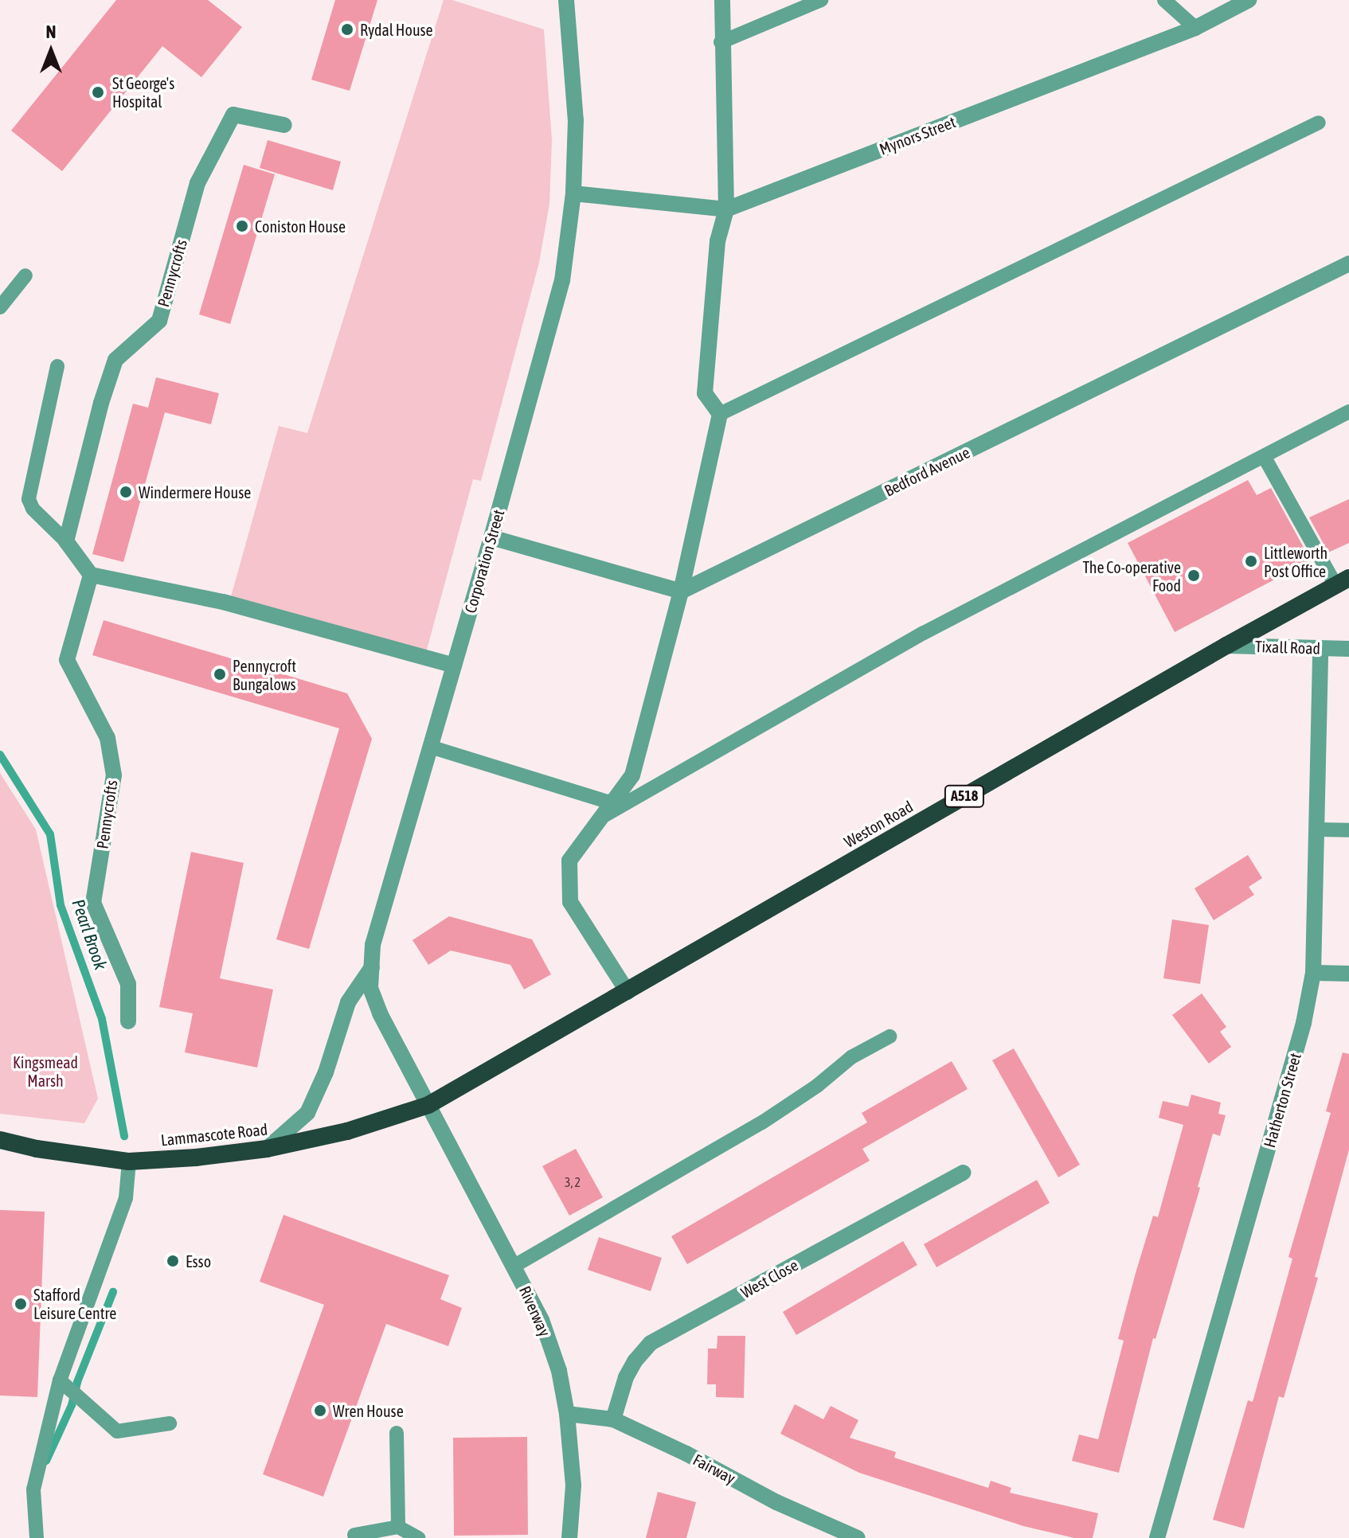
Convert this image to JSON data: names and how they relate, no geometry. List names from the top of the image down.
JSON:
{
  "streets": {
    "highway": ["A518", "Weston Road", "Lammascote Road"],
    "street": [
      "Mynors Street",
      "Pennycrofts",
      "Bedford Avenue",
      "Corporation Street",
      "Tixall Road",
      "Hatherton Street",
      "West Close",
      "Riverway",
      "Fairway"
    ]
  },
  "crossings": [
    ["Mynors Street", "Corporation Street"],
    ["Corporation Street", "Weston Road"],
    ["Corporation Street", "Lammascote Road"],
    ["Corporation Street", "Riverway"],
    ["Tixall Road", "Weston Road"],
    ["Tixall Road", "Hatherton Street"],
    ["Weston Road", "Lammascote Road"],
    ["Weston Road", "Riverway"],
    ["Lammascote Road", "Riverway"],
    ["West Close", "Fairway"],
    ["Riverway", "Fairway"]
  ],
  "water": ["Pearl Brook"],
  "parks": ["Kingsmead Marsh"],
  "places": [
    "Rydal House",
    "St George's Hospital",
    "Coniston House",
    "Windermere House",
    "Littleworth Post Office",
    "The Co-operative Food",
    "Pennycroft Bungalows",
    "Esso",
    "Stafford Leisure Centre",
    "Wren House"
  ],
  "house_numbers": ["3, 2"],
  "north": "top"
}
